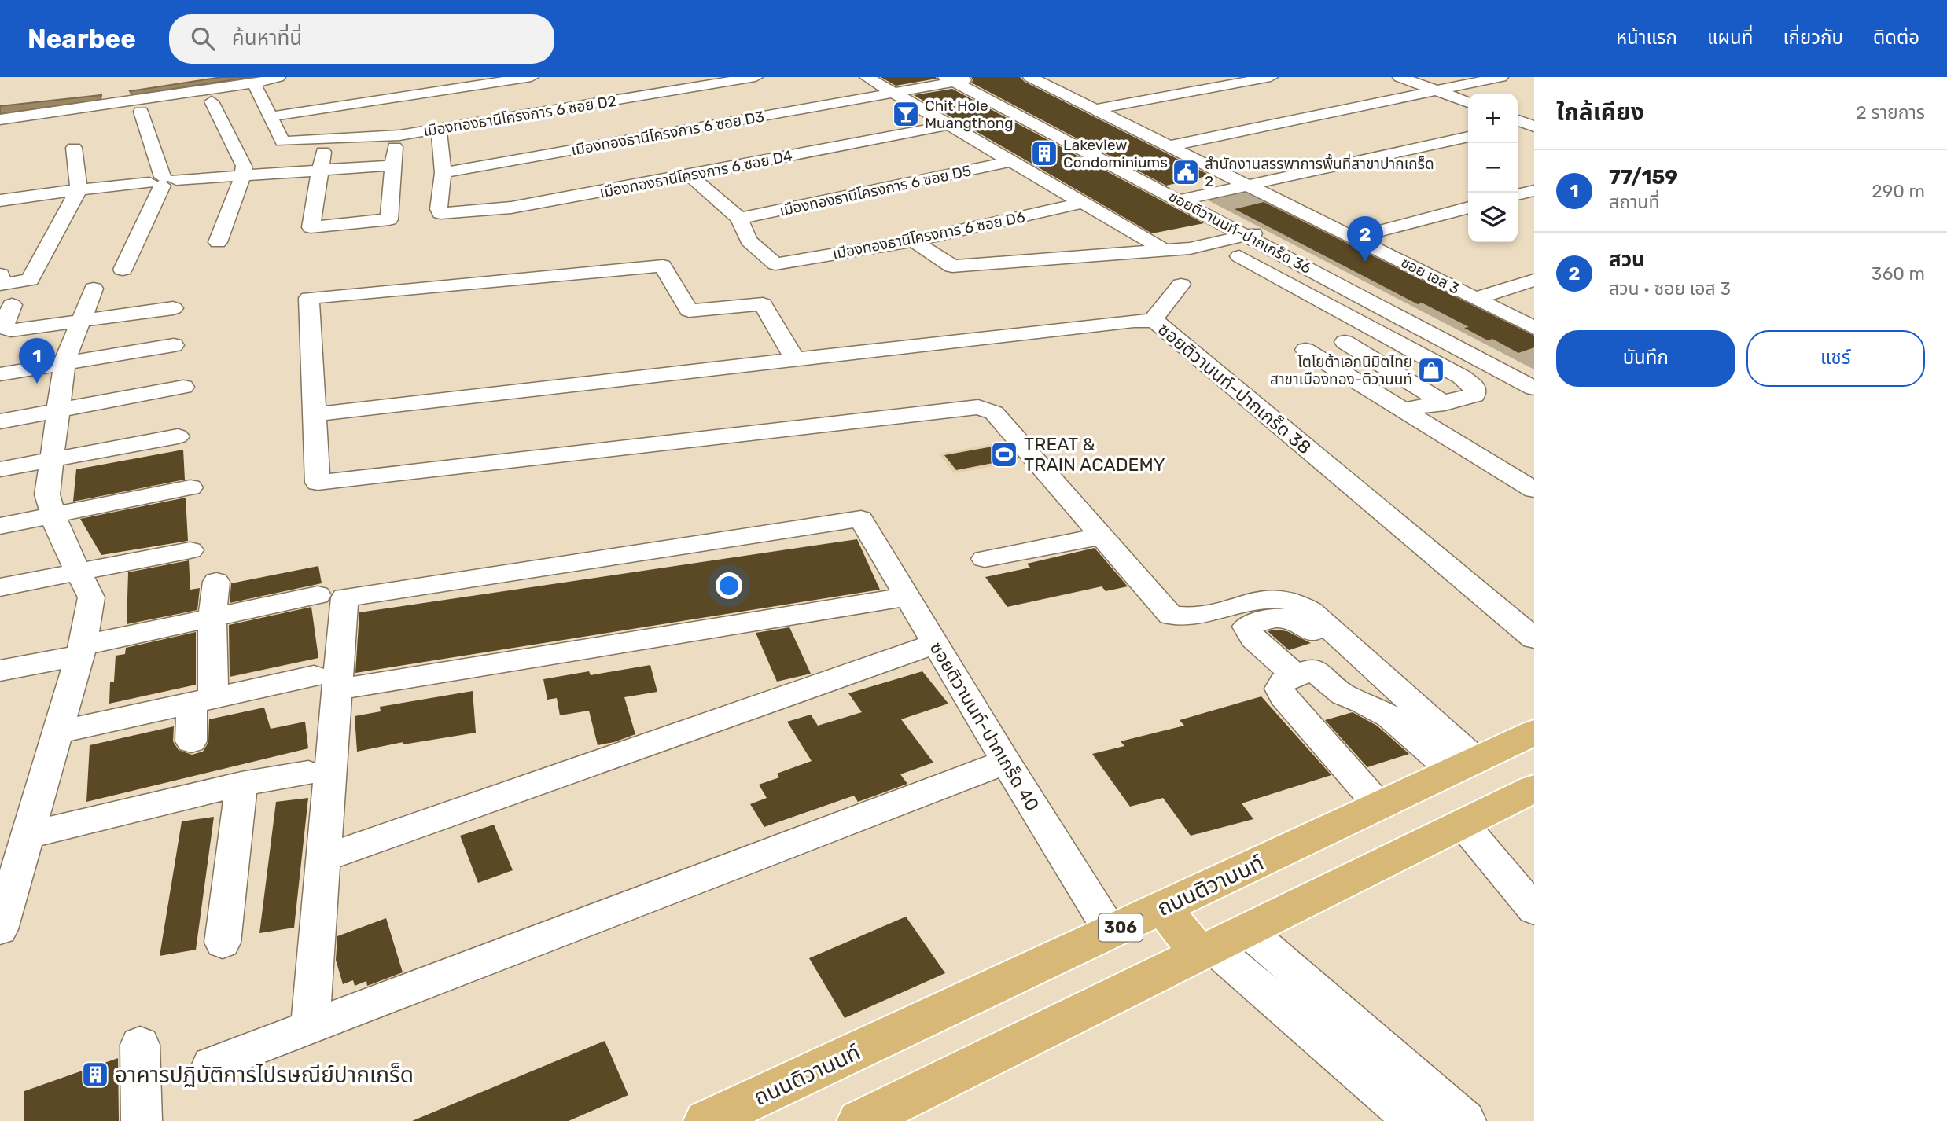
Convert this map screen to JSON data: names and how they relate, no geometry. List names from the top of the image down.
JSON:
{
  "streets": {
    "main road": ["ถนนติวานนท์", "306"],
    "street": [
      "เมืองทองธานีโครงการ 6 ซอย D2",
      "เมืองทองธานีโครงการ 6 ซอย D3",
      "เมืองทองธานีโครงการ 6 ซอย D4",
      "เมืองทองธานีโครงการ 6 ซอย D5",
      "ซอยติวานนท์-ปากเกร็ด 36",
      "เมืองทองธานีโครงการ 6 ซอย D6",
      "ซอย เอส 3",
      "ซอยติวานนท์-ปากเกร็ด 38",
      "ซอยติวานนท์-ปากเกร็ด 40"
    ]
  },
  "crossings": [
    ["เมืองทองธานีโครงการ 6 ซอย D3", "เมืองทองธานีโครงการ 6 ซอย D4"],
    ["เมืองทองธานีโครงการ 6 ซอย D3", "ซอยติวานนท์-ปากเกร็ด 36"],
    ["เมืองทองธานีโครงการ 6 ซอย D5", "เมืองทองธานีโครงการ 6 ซอย D6"],
    ["ซอยติวานนท์-ปากเกร็ด 40", "ถนนติวานนท์"]
  ],
  "places": {
    "bar": ["Chit Hole Muangthong"],
    "building": ["Lakeview Condominiums", "อาคารปฏิบัติการไปรษณีย์ปากเกร็ด"],
    "public building": ["สำนักงานสรรพาการพื้นที่สาขาปากเกร็ด 2"],
    "shop": ["โตโยต้าเอกนิมิตไทย สาขาเมืองทอง-ติวานนท์"],
    "sports": ["TREAT & TRAIN ACADEMY"]
  },
  "page": {
    "header": "Nearbee",
    "search": "ค้นหาที่นี่",
    "nav": [
      "หน้าแรก",
      "แผนที่",
      "เกี่ยวกับ",
      "ติดต่อ"
    ],
    "heading": ["ใกล้เคียง", "2 รายการ"],
    "map_buttons": ["+", "−"],
    "list": [
      {
        "mark": "1",
        "name": "77/159",
        "note": "สถานที่",
        "value": "290 m"
      },
      {
        "mark": "2",
        "name": "สวน",
        "note": "สวน · ซอย เอส 3",
        "value": "360 m"
      }
    ],
    "pins": ["2", "1"],
    "buttons": ["บันทึก", "แชร์"]
  }
}
